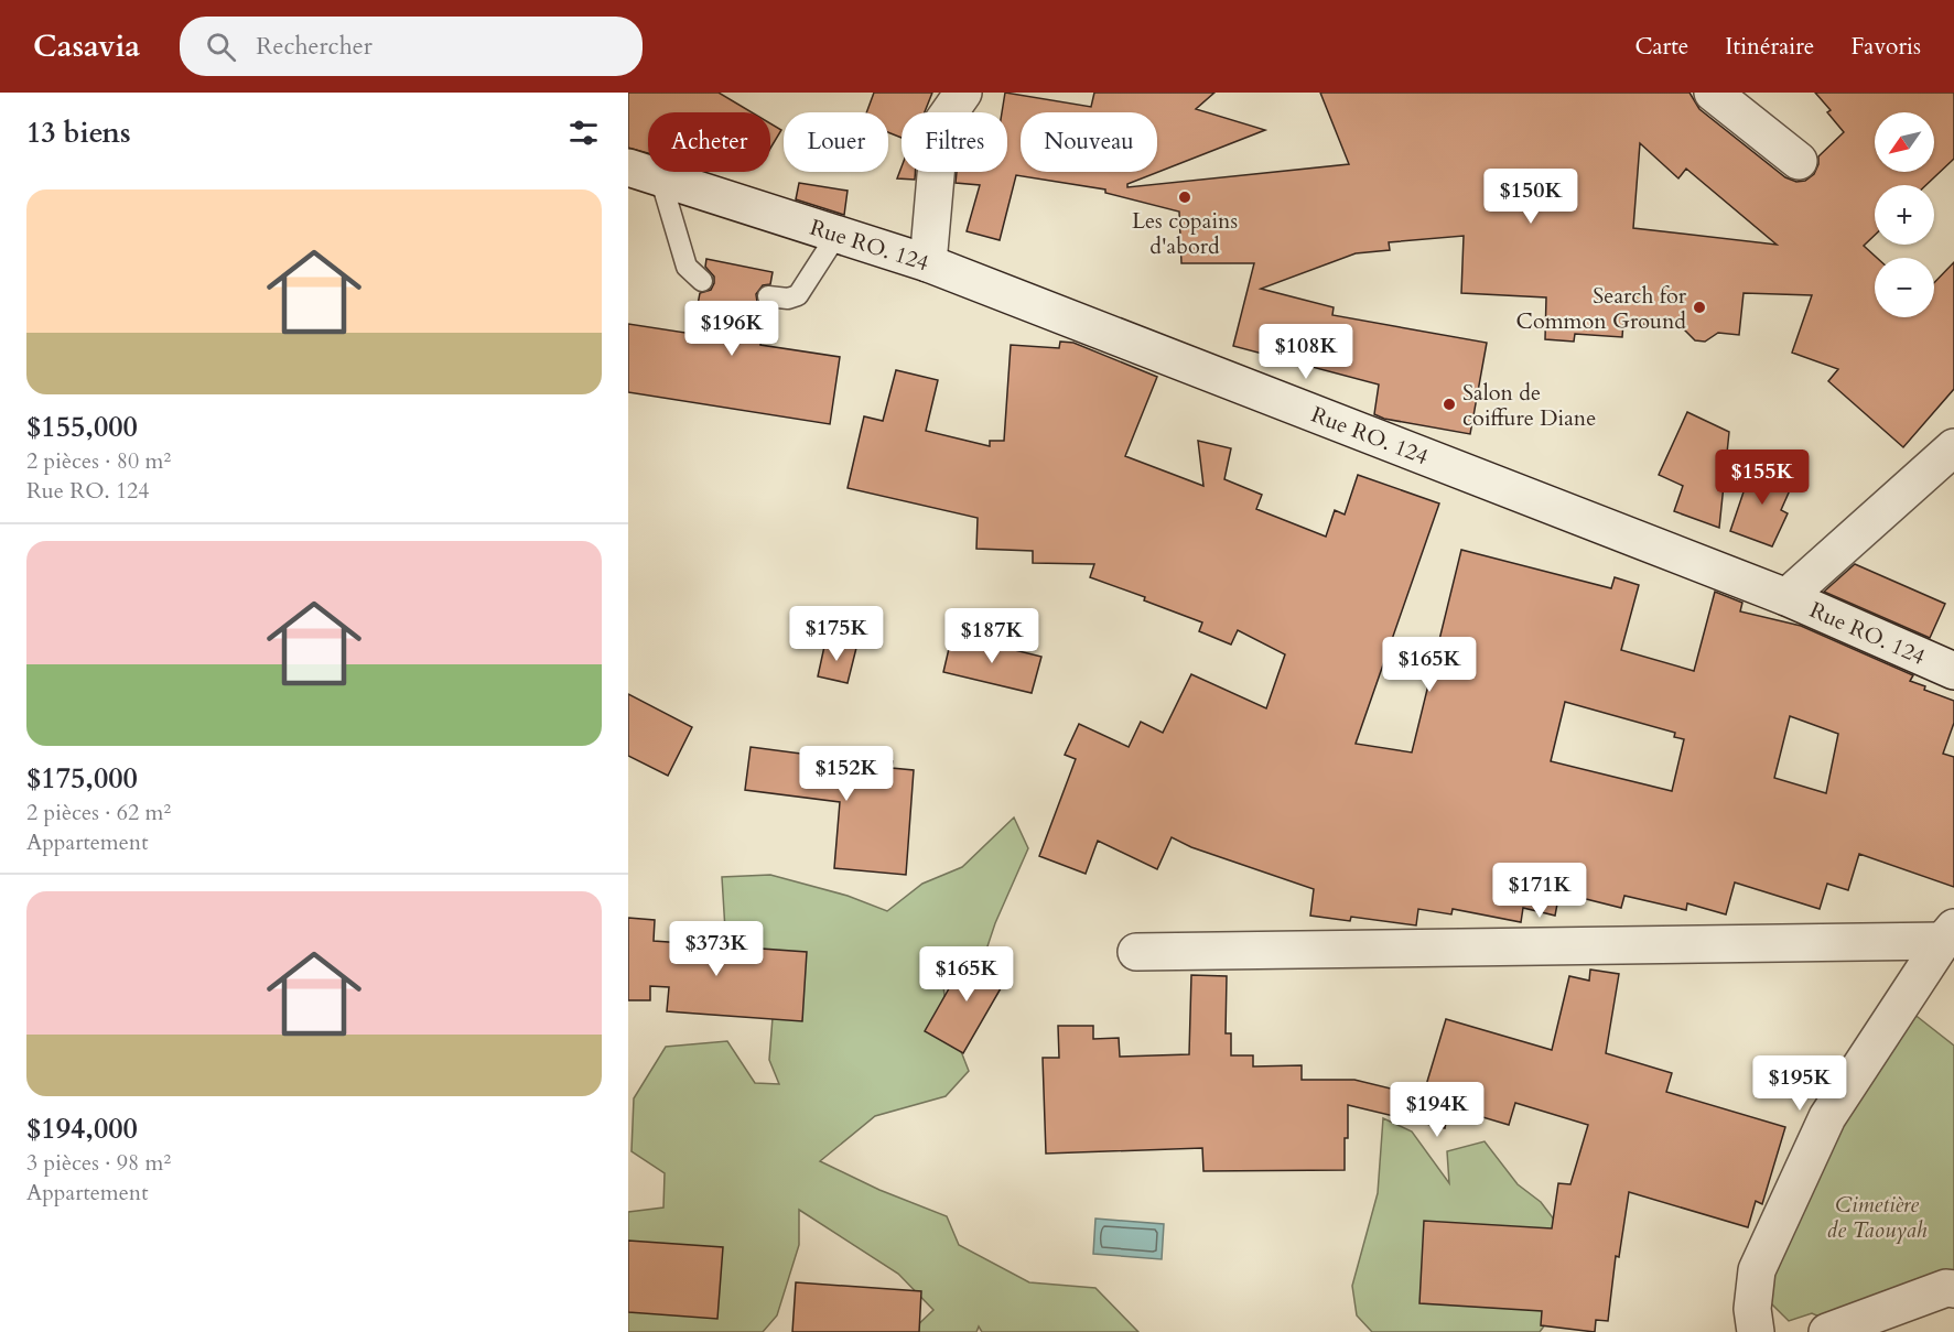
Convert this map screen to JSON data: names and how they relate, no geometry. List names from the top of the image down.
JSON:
{
  "streets": {
    "street": ["Rue RO. 124"]
  },
  "parks": ["Cimetière de Taouyah"],
  "places": ["Les copains d'abord", "Search for Common Ground", "Salon de coiffure Diane"],
  "north": "bottom left",
  "page": {
    "header": "Casavia",
    "search": "Rechercher",
    "nav": ["Carte", "Itinéraire", "Favoris"],
    "heading": "13 biens",
    "map_buttons": ["+", "−"],
    "chip": [
      "Acheter",
      "Louer",
      "Filtres",
      "Nouveau"
    ],
    "price": [
      "$150K",
      "$196K",
      "$108K",
      "$155K",
      "$175K",
      "$187K",
      "$165K",
      "$152K",
      "$171K",
      "$373K",
      "$165K",
      "$195K",
      "$194K"
    ],
    "list": [
      {
        "name": "$155,000",
        "note": "2 pièces · 80 m² · Rue RO. 124"
      },
      {
        "name": "$175,000",
        "note": "2 pièces · 62 m² · Appartement"
      },
      {
        "name": "$194,000",
        "note": "3 pièces · 98 m² · Appartement"
      }
    ]
  }
}
